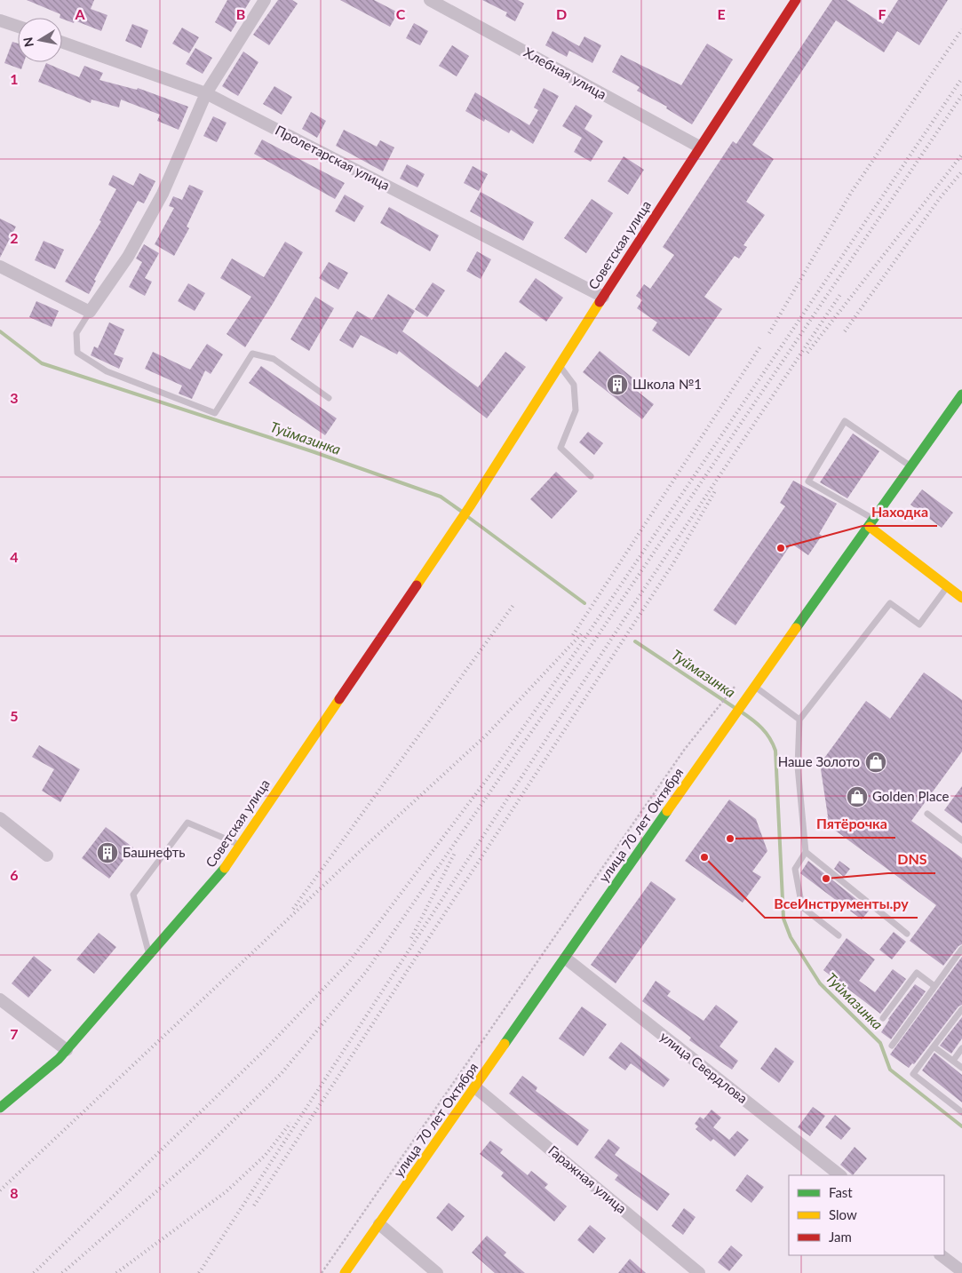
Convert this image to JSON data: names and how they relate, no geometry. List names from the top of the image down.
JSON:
{
  "streets": {
    "street": [
      "Хлебная улица",
      "Пролетарская улица",
      "Советская улица",
      "улица 70 лет Октября",
      "улица Свердлова",
      "Гаражная улица"
    ]
  },
  "crossings": [
    ["Хлебная улица", "Советская улица"],
    ["Пролетарская улица", "Советская улица"],
    ["улица 70 лет Октября", "улица Свердлова"],
    ["улица 70 лет Октября", "Гаражная улица"]
  ],
  "water": ["Туймазинка"],
  "places": {
    "building": ["Школа №1", "Башнефть"],
    "other": [
      "Находка",
      "Пятёрочка",
      "ВсеИнструменты.ру",
      "DNS"
    ],
    "shop": ["Наше Золото", "Golden Place"]
  },
  "legend": ["Fast", "Slow", "Jam"],
  "north": "left",
  "grid": {
    "columns": [
      "A",
      "B",
      "C",
      "D",
      "E",
      "F"
    ],
    "rows": [
      "1",
      "2",
      "3",
      "4",
      "5",
      "6",
      "7",
      "8"
    ]
  }
}
